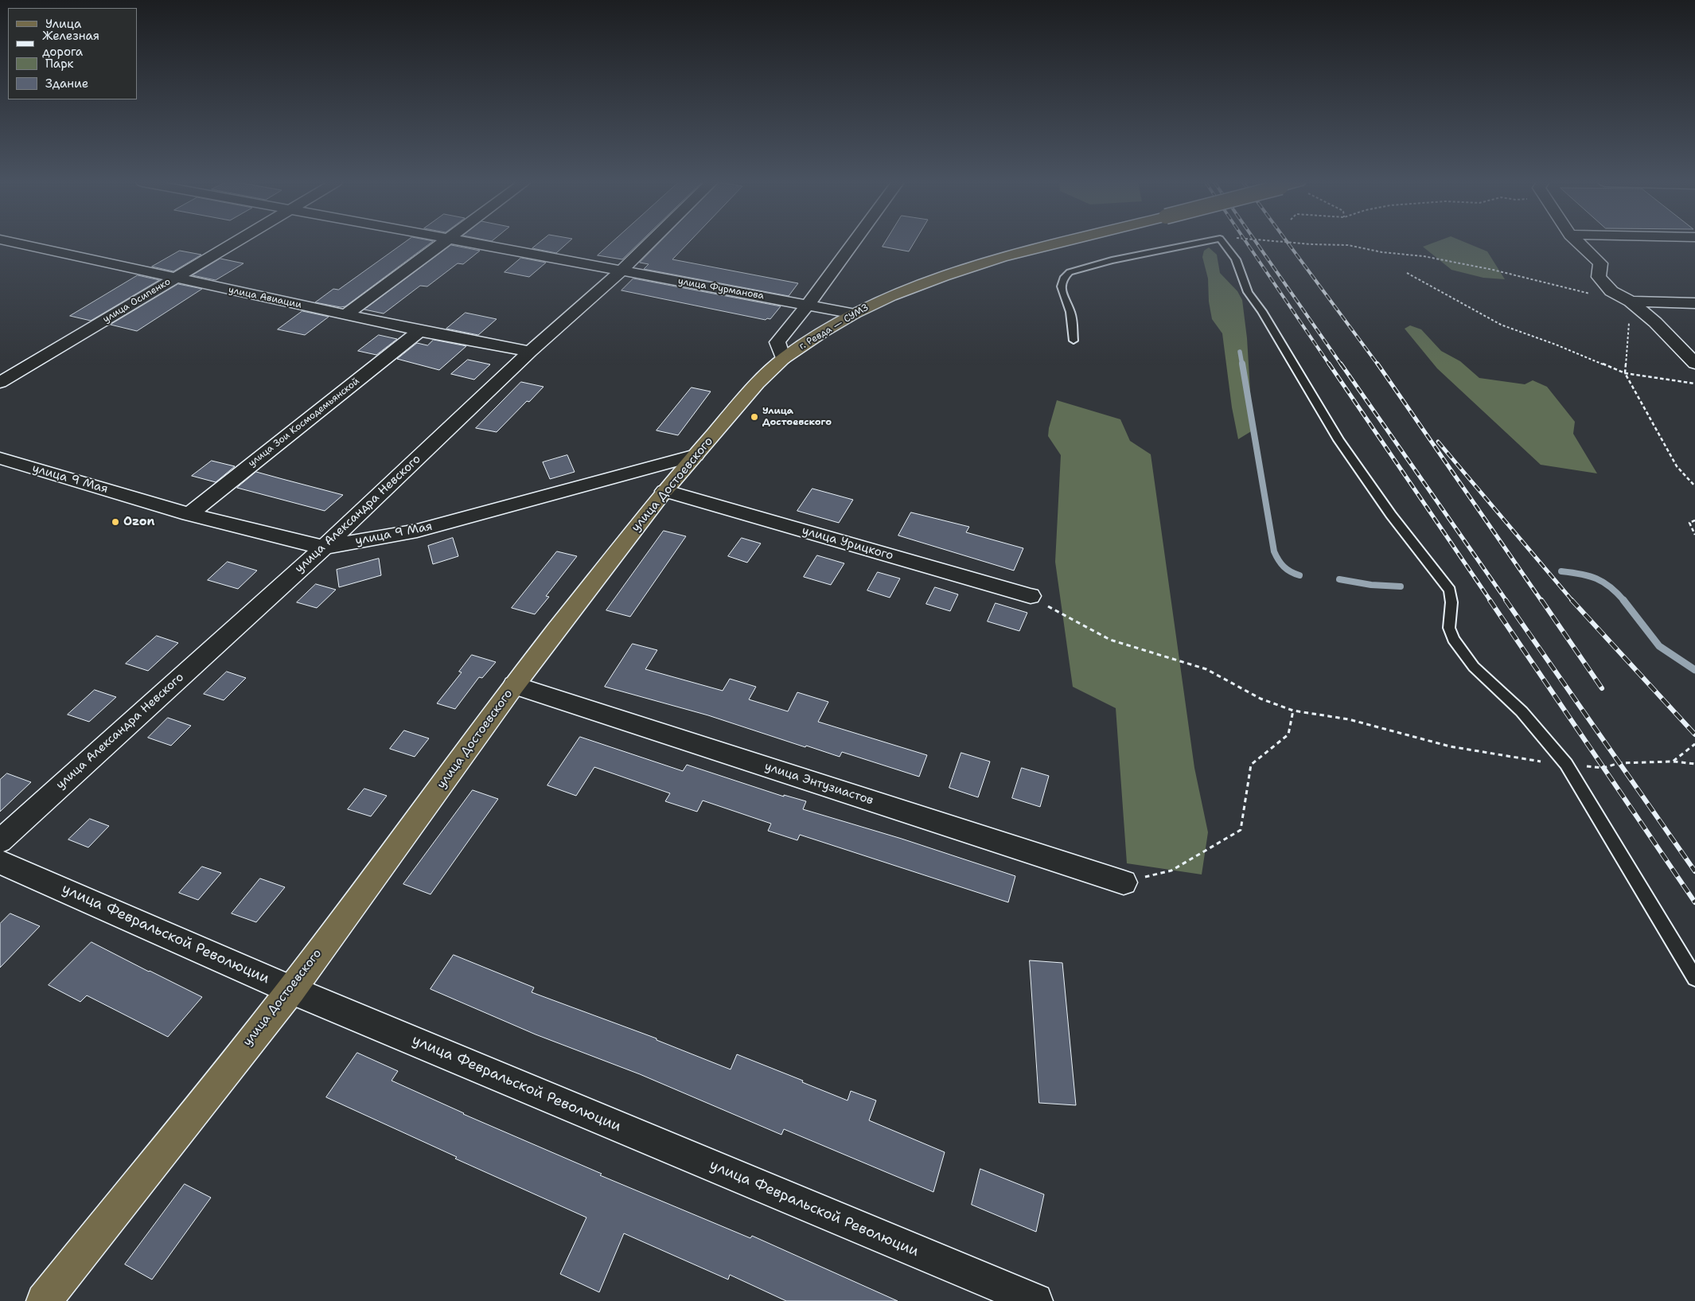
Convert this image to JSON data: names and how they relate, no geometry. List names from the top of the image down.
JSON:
{
  "streets": {
    "main road": ["г. Ревда — СУМЗ", "улица Достоевского"],
    "street": [
      "улица Фурманова",
      "улица Авиации",
      "улица Осипенко",
      "улица Зои Космодемьянской",
      "улица 9 Мая",
      "улица Александра Невского",
      "улица Урицкого",
      "улица Энтузиастов",
      "улица Февральской Революции"
    ]
  },
  "crossings": [
    ["улица Фурманова", "г. Ревда — СУМЗ"],
    ["улица Фурманова", "улица Александра Невского"],
    ["улица Авиации", "улица Осипенко"],
    ["улица Авиации", "улица Зои Космодемьянской"],
    ["улица Авиации", "улица Александра Невского"],
    ["г. Ревда — СУМЗ", "улица Достоевского"],
    ["улица Зои Космодемьянской", "улица 9 Мая"],
    ["улица 9 Мая", "улица Достоевского"],
    ["улица 9 Мая", "улица Александра Невского"],
    ["улица Достоевского", "улица Урицкого"],
    ["улица Достоевского", "улица Энтузиастов"],
    ["улица Достоевского", "улица Февральской Революции"]
  ],
  "places": ["Улица Достоевского", "Ozon"],
  "legend": [
    "Улица",
    "Железная дорога",
    "Парк",
    "Здание"
  ]
}
